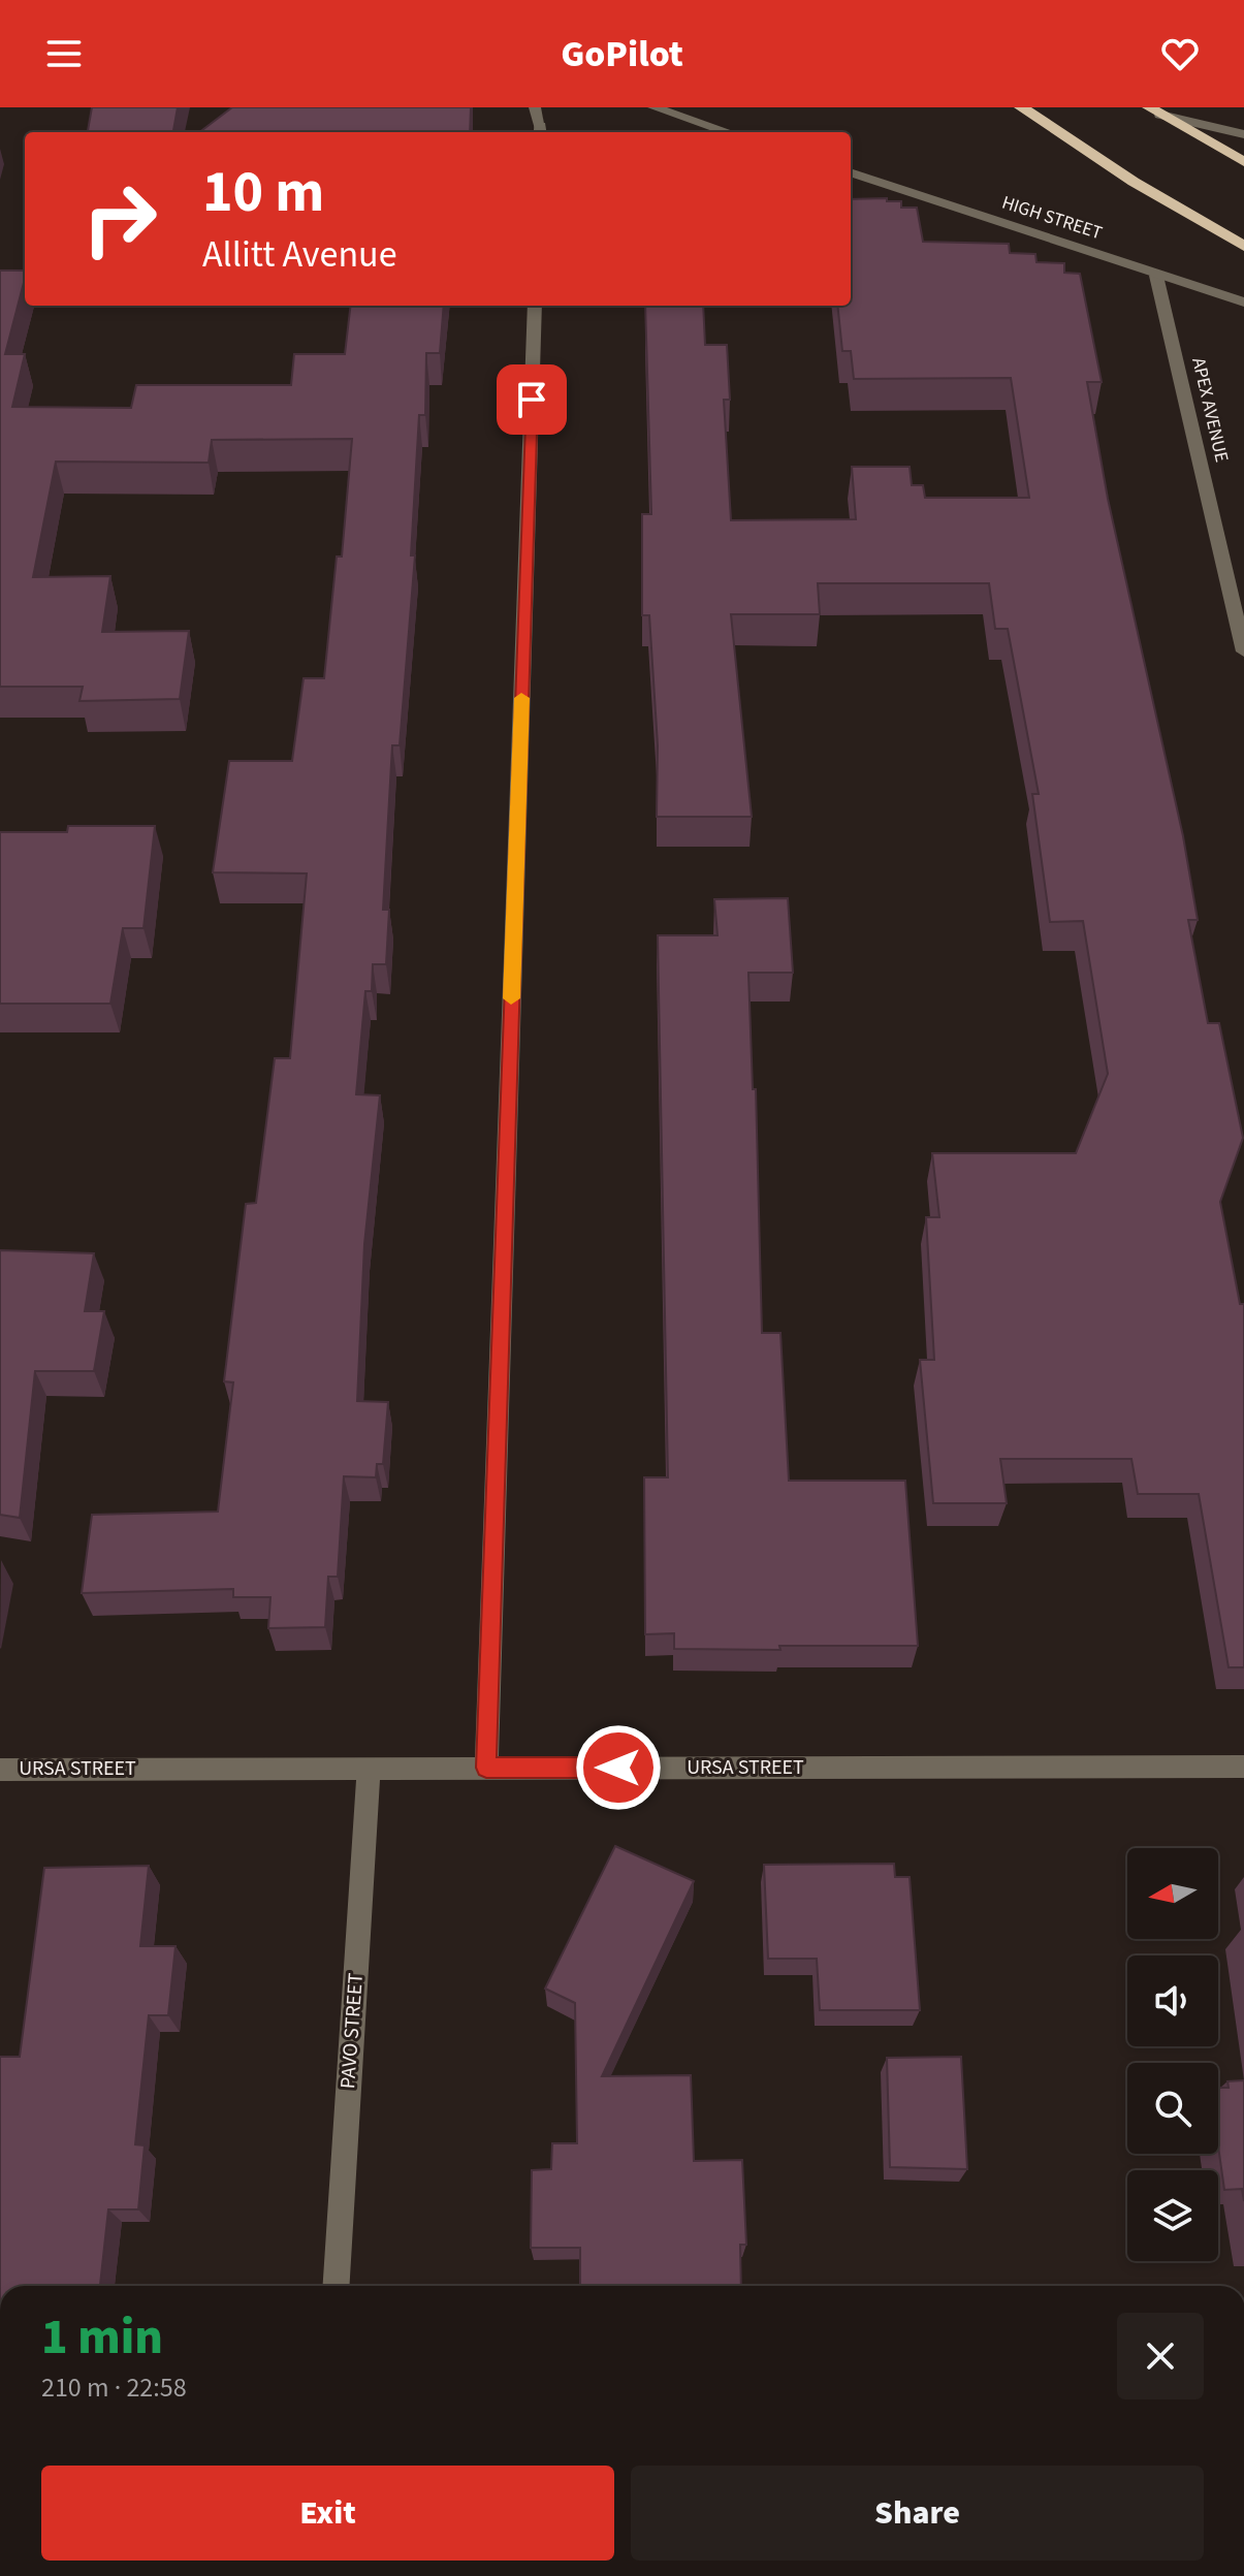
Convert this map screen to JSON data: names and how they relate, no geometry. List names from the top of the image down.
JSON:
{
  "streets": {
    "street": [
      "HIGH STREET",
      "APEX AVENUE",
      "URSA STREET",
      "PAVO STREET"
    ]
  },
  "crossings": [
    ["HIGH STREET", "APEX AVENUE"],
    ["URSA STREET", "PAVO STREET"]
  ],
  "north": "left",
  "page": {
    "header": "GoPilot",
    "turn": ["10 m", "Allitt Avenue"],
    "heading": ["1 min", "210 m · 22:58"],
    "buttons": ["Exit", "Share"]
  }
}
